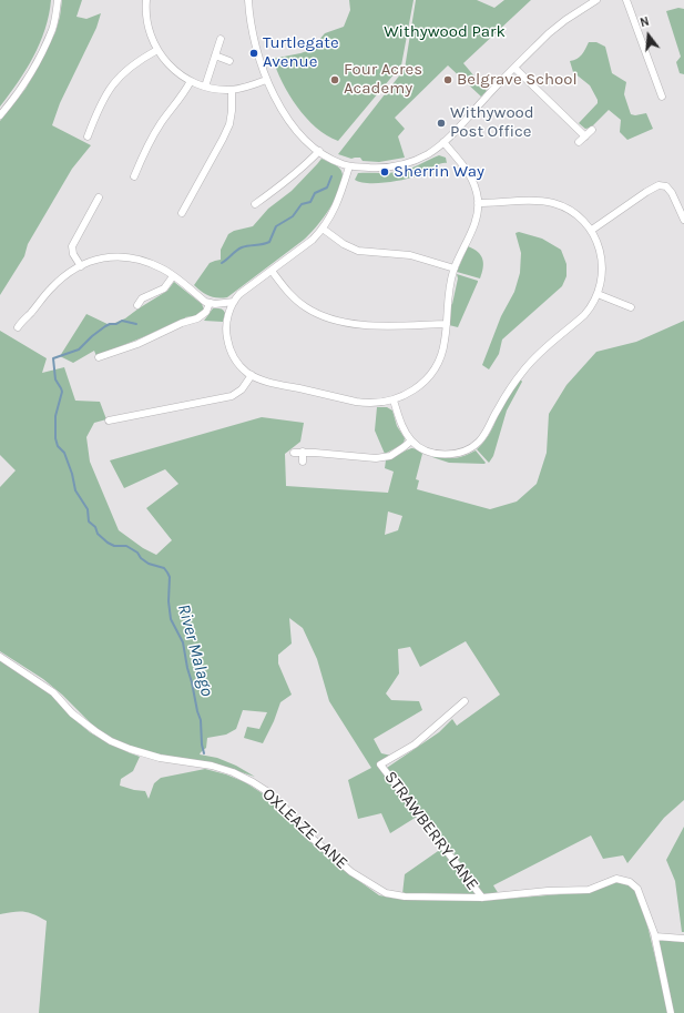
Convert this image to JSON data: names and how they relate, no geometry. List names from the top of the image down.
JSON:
{
  "streets": {
    "street": ["OXLEAZE LANE", "STRAWBERRY LANE"]
  },
  "crossings": [
    ["OXLEAZE LANE", "STRAWBERRY LANE"]
  ],
  "water": ["River Malago"],
  "parks": ["Withywood Park"],
  "places": [
    "Turtlegate Avenue",
    "Four Acres Academy",
    "Belgrave School",
    "Withywood Post Office",
    "Sherrin Way"
  ],
  "north": "top"
}
